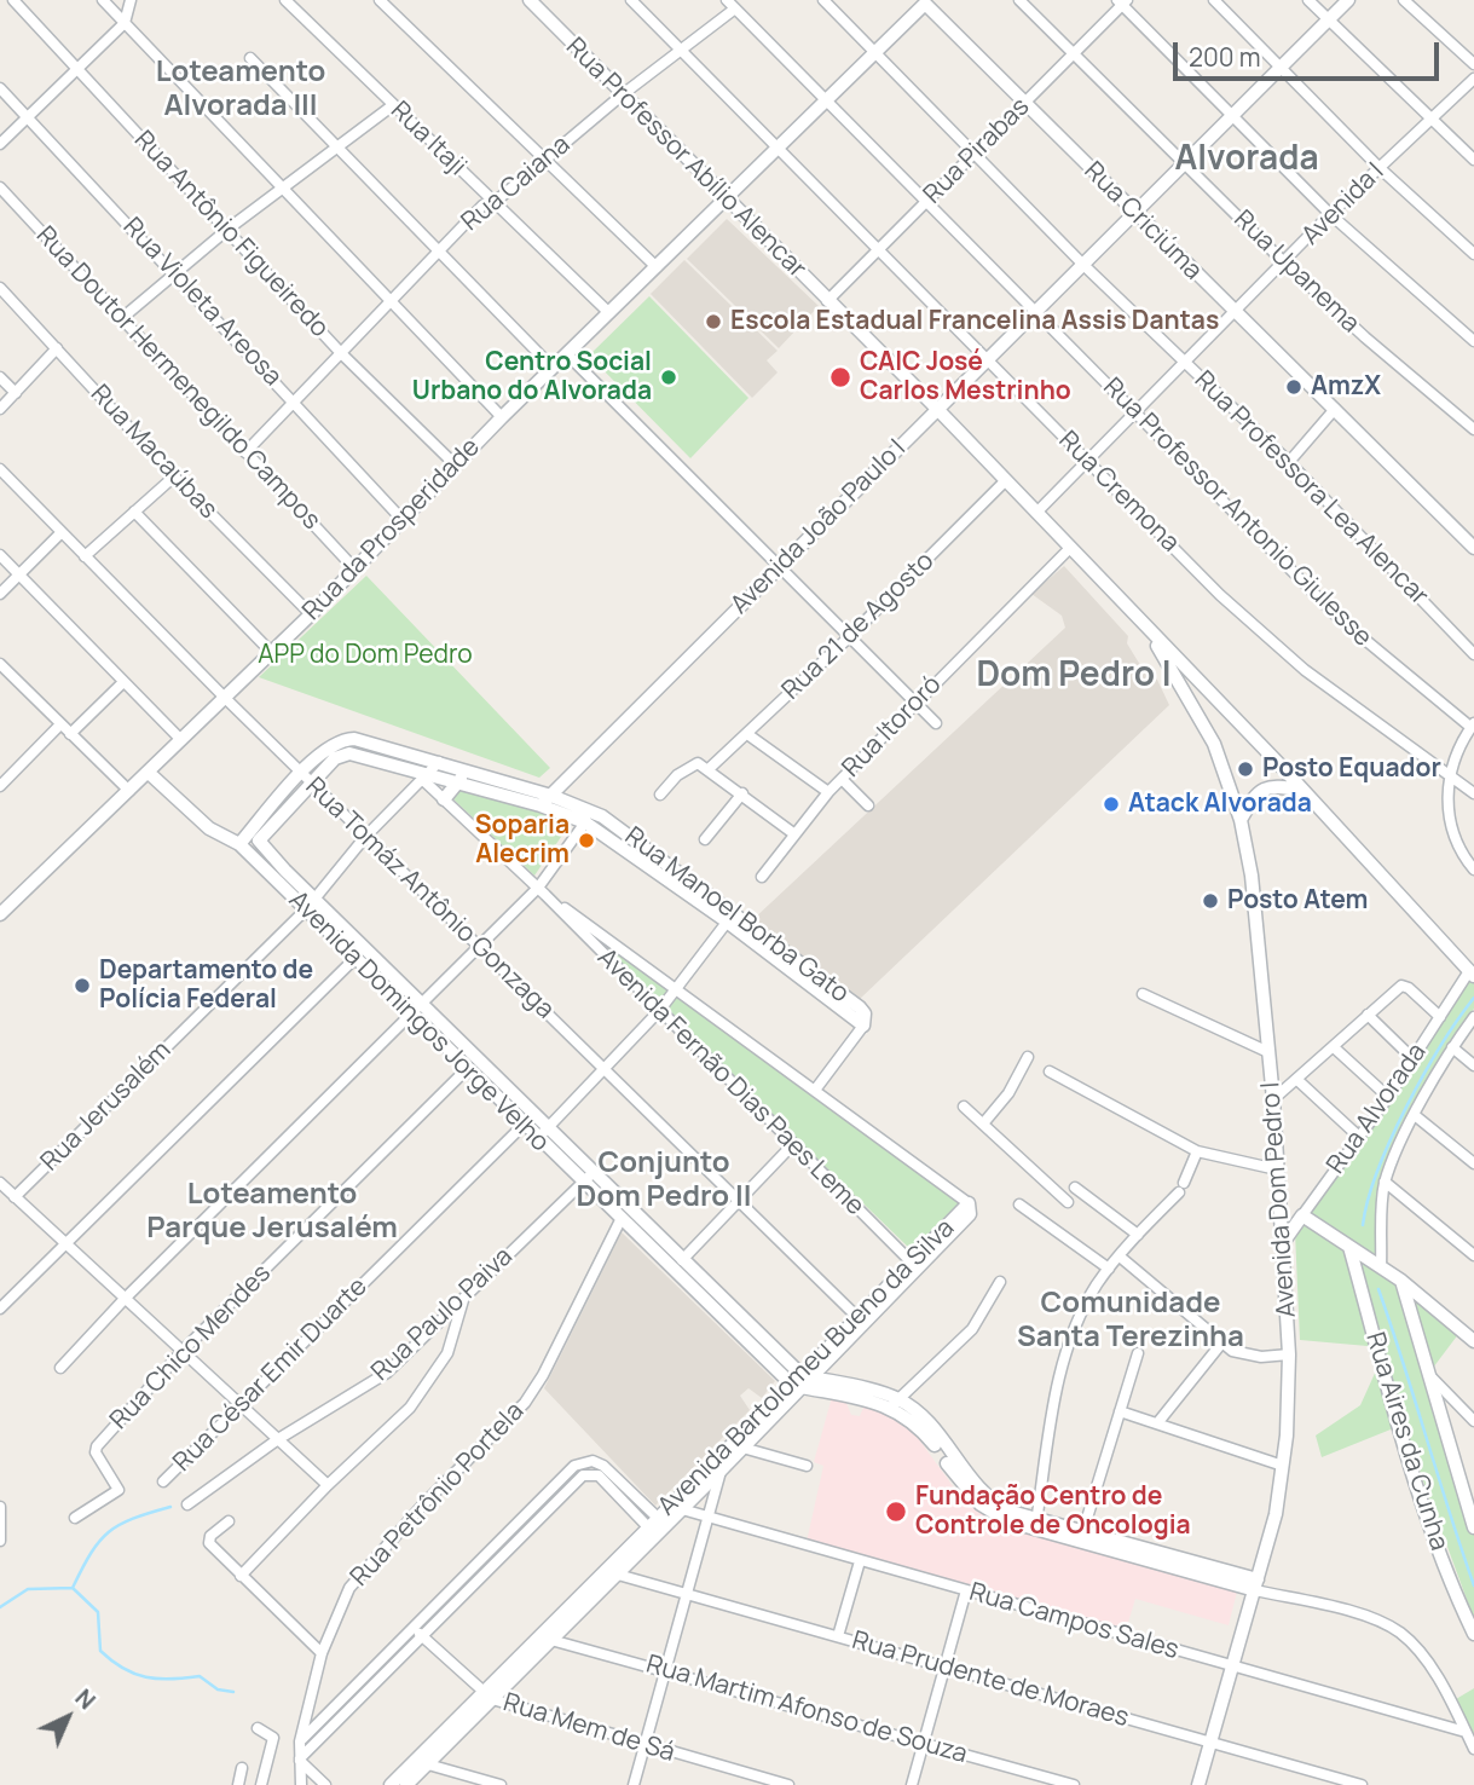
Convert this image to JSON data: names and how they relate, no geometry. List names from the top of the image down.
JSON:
{
  "streets": {
    "street": [
      "Rua Itaji",
      "Rua Pirabas",
      "Rua Professor Abílio Alencar",
      "Rua Caiana",
      "Avenida I",
      "Rua Criciúma",
      "Rua Antônio Figueiredo",
      "Rua Upanema",
      "Rua Violeta Areosa",
      "Rua Doutor Hermenegildo Campos",
      "Rua Macaúbas",
      "Rua Professora Lea Alencar",
      "Rua Cremona",
      "Rua Professor Antonio Giulesse",
      "Avenida João Paulo I",
      "Rua da Prosperidade",
      "Rua 21 de Agosto",
      "Rua Itororó",
      "Rua Tomáz Antônio Gonzaga",
      "Rua Manoel Borba Gato",
      "Avenida Domingos Jorge Velho",
      "Avenida Fernão Dias Paes Leme",
      "Rua Jerusalém",
      "Rua Alvorada",
      "Avenida Dom Pedro I",
      "Rua Paulo Paiva",
      "Rua Chico Mendes",
      "Avenida Bartolomeu Bueno da Silva",
      "Rua César Emir Duarte",
      "Rua Aires da Cunha",
      "Rua Petrônio Portela",
      "Rua Campos Sales",
      "Rua Prudente de Moraes",
      "Rua Martim Afonso de Souza",
      "Rua Mem de Sá"
    ]
  },
  "crossings": [
    ["Rua Itaji", "Rua Caiana"],
    ["Rua Itaji", "Rua da Prosperidade"],
    ["Rua Pirabas", "Rua Professor Abílio Alencar"],
    ["Rua Pirabas", "Rua Criciúma"],
    ["Rua Pirabas", "Rua Upanema"],
    ["Rua Pirabas", "Rua Professora Lea Alencar"],
    ["Rua Pirabas", "Rua Cremona"],
    ["Rua Pirabas", "Rua Professor Antonio Giulesse"],
    ["Rua Professor Abílio Alencar", "Rua Caiana"],
    ["Rua Professor Abílio Alencar", "Avenida I"],
    ["Rua Professor Abílio Alencar", "Avenida João Paulo I"],
    ["Rua Professor Abílio Alencar", "Rua da Prosperidade"],
    ["Rua Professor Abílio Alencar", "Rua 21 de Agosto"],
    ["Rua Professor Abílio Alencar", "Rua Itororó"],
    ["Rua Professor Abílio Alencar", "Rua Alvorada"],
    ["Rua Professor Abílio Alencar", "Avenida Dom Pedro I"],
    ["Rua Caiana", "Rua Antônio Figueiredo"],
    ["Rua Caiana", "Rua Violeta Areosa"],
    ["Rua Caiana", "Rua Doutor Hermenegildo Campos"],
    ["Rua Caiana", "Rua Cremona"],
    ["Rua Caiana", "Rua Professor Antonio Giulesse"],
    ["Avenida I", "Rua Criciúma"],
    ["Avenida I", "Rua Upanema"],
    ["Avenida I", "Rua Professora Lea Alencar"],
    ["Avenida I", "Rua Cremona"],
    ["Avenida I", "Rua Professor Antonio Giulesse"],
    ["Rua Criciúma", "Avenida João Paulo I"],
    ["Rua Criciúma", "Rua da Prosperidade"],
    ["Rua Antônio Figueiredo", "Rua da Prosperidade"],
    ["Rua Upanema", "Avenida João Paulo I"],
    ["Rua Violeta Areosa", "Rua da Prosperidade"],
    ["Rua Doutor Hermenegildo Campos", "Rua da Prosperidade"],
    ["Rua Macaúbas", "Rua da Prosperidade"],
    ["Rua Professora Lea Alencar", "Avenida João Paulo I"],
    ["Rua Professora Lea Alencar", "Rua da Prosperidade"],
    ["Rua Cremona", "Avenida João Paulo I"],
    ["Rua Cremona", "Rua da Prosperidade"],
    ["Rua Professor Antonio Giulesse", "Avenida João Paulo I"],
    ["Rua Professor Antonio Giulesse", "Rua da Prosperidade"],
    ["Avenida João Paulo I", "Rua Manoel Borba Gato"],
    ["Rua da Prosperidade", "Rua Tomáz Antônio Gonzaga"],
    ["Rua da Prosperidade", "Avenida Domingos Jorge Velho"],
    ["Rua Tomáz Antônio Gonzaga", "Rua Manoel Borba Gato"],
    ["Rua Tomáz Antônio Gonzaga", "Rua Jerusalém"],
    ["Rua Tomáz Antônio Gonzaga", "Avenida Bartolomeu Bueno da Silva"],
    ["Rua Manoel Borba Gato", "Avenida Domingos Jorge Velho"],
    ["Rua Manoel Borba Gato", "Avenida Fernão Dias Paes Leme"],
    ["Rua Manoel Borba Gato", "Rua Jerusalém"],
    ["Avenida Domingos Jorge Velho", "Rua Jerusalém"],
    ["Avenida Domingos Jorge Velho", "Rua Paulo Paiva"],
    ["Avenida Domingos Jorge Velho", "Rua Chico Mendes"],
    ["Avenida Domingos Jorge Velho", "Avenida Bartolomeu Bueno da Silva"],
    ["Avenida Domingos Jorge Velho", "Rua César Emir Duarte"],
    ["Avenida Domingos Jorge Velho", "Rua Petrônio Portela"],
    ["Avenida Fernão Dias Paes Leme", "Rua Jerusalém"],
    ["Avenida Fernão Dias Paes Leme", "Avenida Bartolomeu Bueno da Silva"],
    ["Rua Alvorada", "Avenida Dom Pedro I"],
    ["Avenida Dom Pedro I", "Rua Campos Sales"],
    ["Avenida Dom Pedro I", "Rua Prudente de Moraes"],
    ["Avenida Bartolomeu Bueno da Silva", "Rua Campos Sales"],
    ["Avenida Bartolomeu Bueno da Silva", "Rua Prudente de Moraes"],
    ["Avenida Bartolomeu Bueno da Silva", "Rua Martim Afonso de Souza"],
    ["Avenida Bartolomeu Bueno da Silva", "Rua Mem de Sá"]
  ],
  "districts": [
    "Loteamento Alvorada III",
    "Alvorada",
    "Dom Pedro I",
    "Conjunto Dom Pedro II",
    "Loteamento Parque Jerusalém",
    "Comunidade Santa Terezinha"
  ],
  "parks": ["APP do Dom Pedro"],
  "places": [
    "Escola Estadual Francelina Assis Dantas",
    "Centro Social Urbano do Alvorada",
    "CAIC José Carlos Mestrinho",
    "AmzX",
    "Posto Equador",
    "Atack Alvorada",
    "Soparia Alecrim",
    "Posto Atem",
    "Departamento de Polícia Federal",
    "Fundação Centro de Controle de Oncologia"
  ],
  "scale_bar": "200 m",
  "north": "top right"
}
